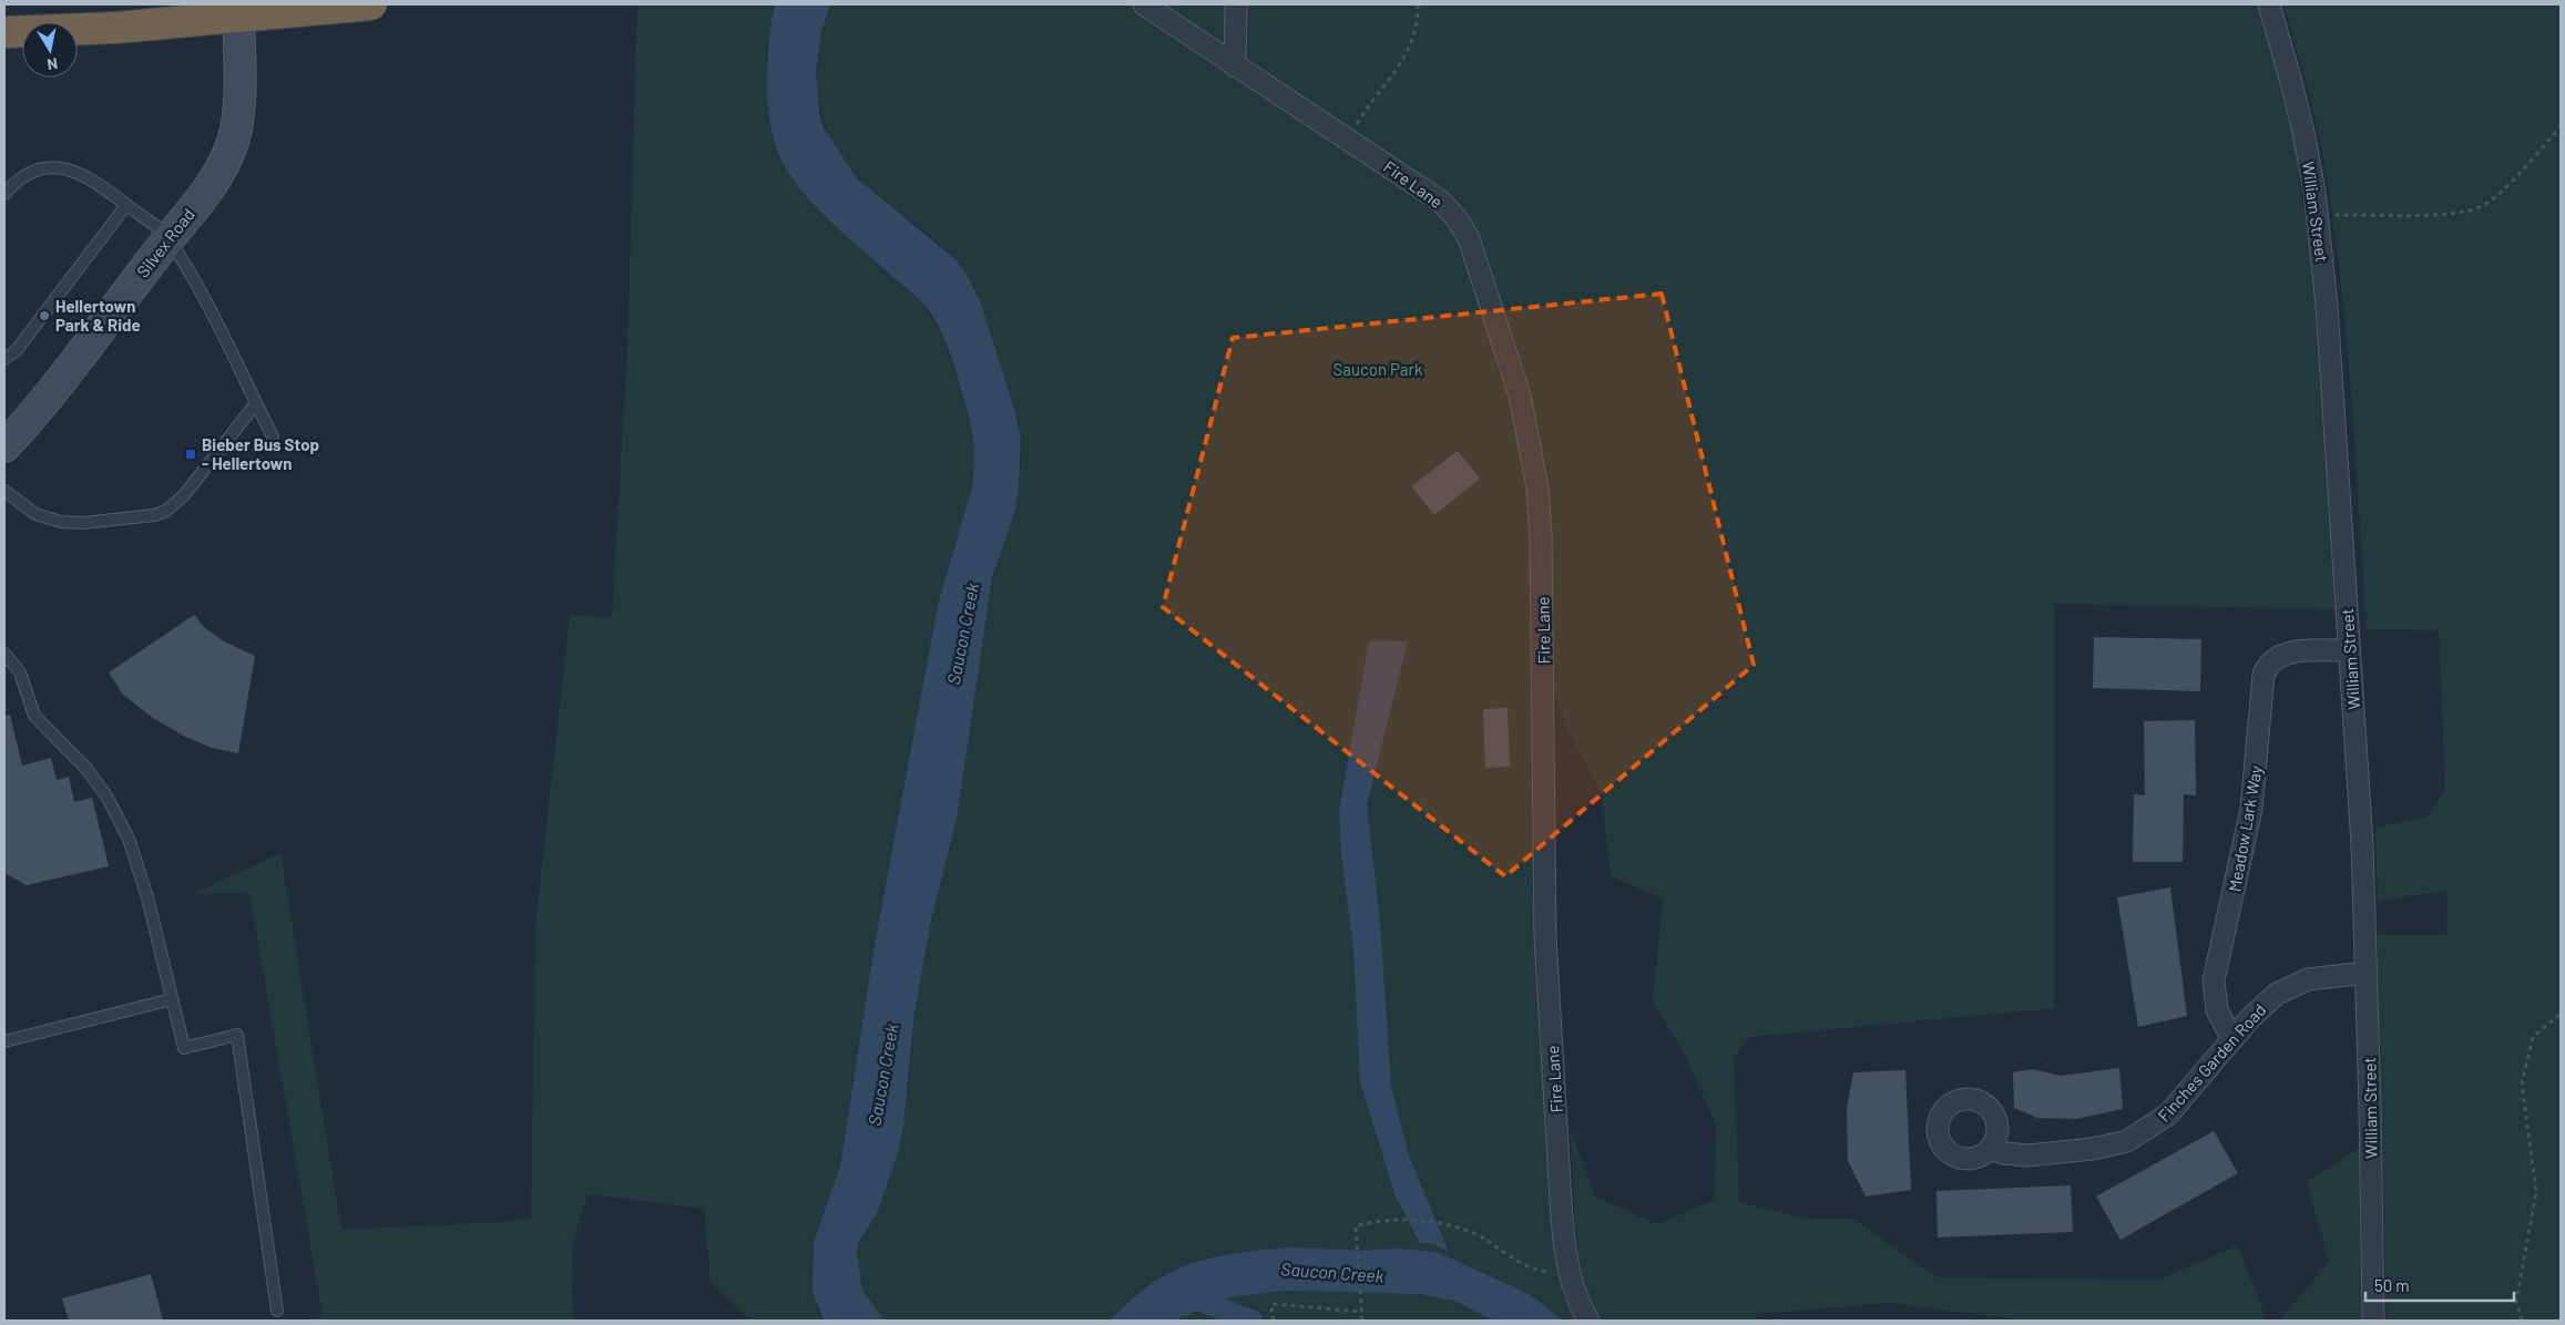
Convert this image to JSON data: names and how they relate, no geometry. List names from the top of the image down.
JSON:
{
  "streets": {
    "street": [
      "Fire Lane",
      "William Street",
      "Silvex Road",
      "Meadow Lark Way",
      "Finches Garden Road"
    ]
  },
  "crossings": [
    ["William Street", "Meadow Lark Way"],
    ["William Street", "Finches Garden Road"],
    ["Meadow Lark Way", "Finches Garden Road"]
  ],
  "water": ["Saucon Creek"],
  "parks": ["Saucon Park"],
  "places": {
    "other": ["Hellertown Park & Ride"],
    "transit": ["Bieber Bus Stop - Hellertown"]
  },
  "scale_bar": "50 m",
  "north": "bottom"
}
